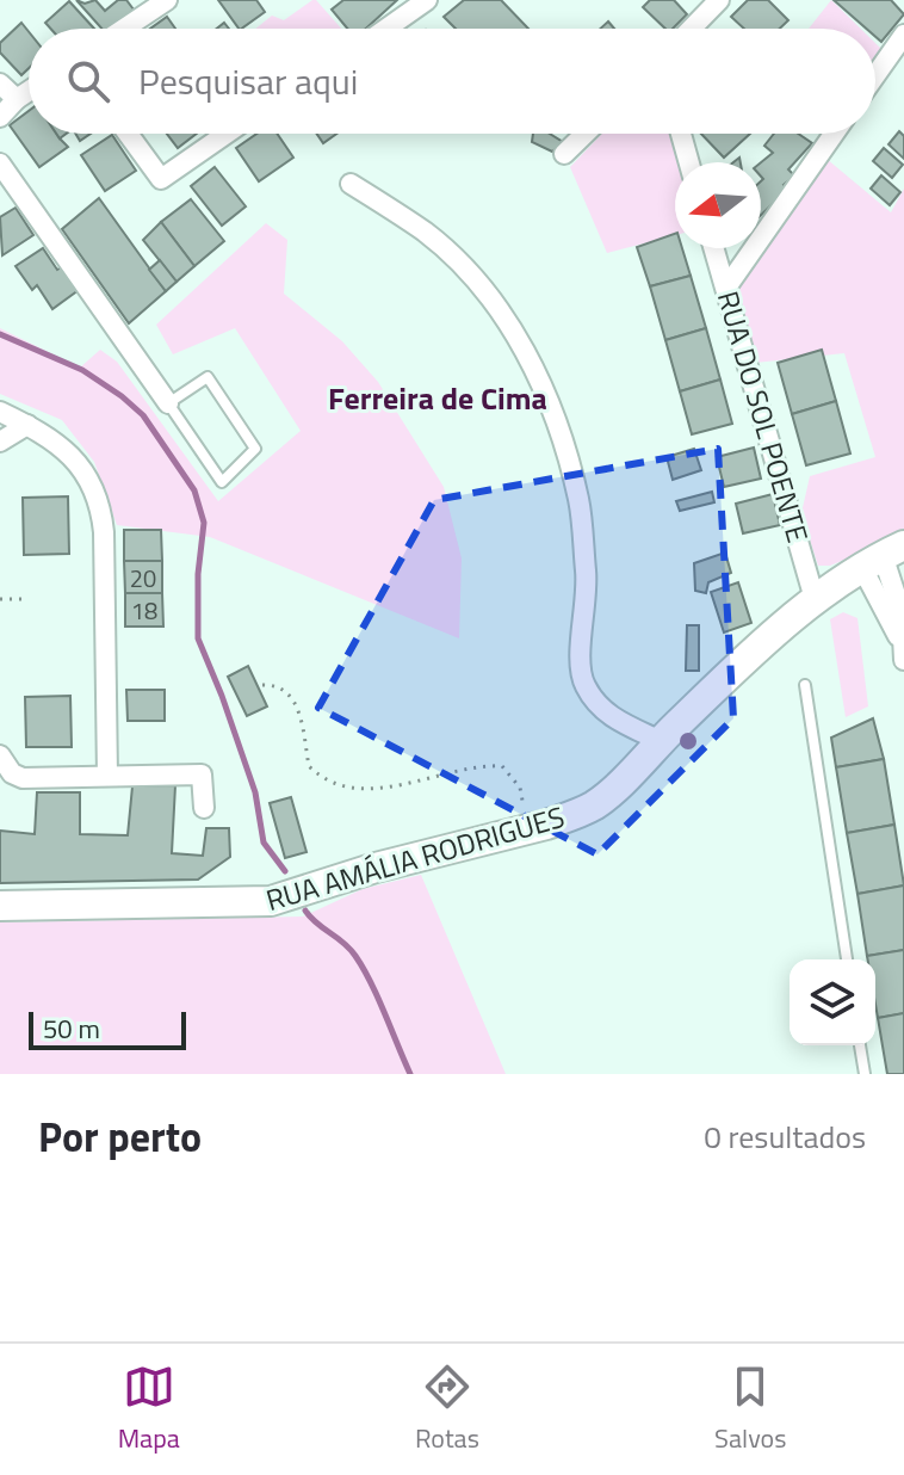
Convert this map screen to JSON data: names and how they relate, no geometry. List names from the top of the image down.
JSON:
{
  "streets": {
    "street": ["RUA DO SOL POENTE", "RUA AMÁLIA RODRIGUES"]
  },
  "crossings": [
    ["RUA DO SOL POENTE", "RUA AMÁLIA RODRIGUES"]
  ],
  "districts": ["Ferreira de Cima"],
  "house_numbers": ["20", "18"],
  "scale_bar": "50 m",
  "north": "left",
  "page": {
    "search": "Pesquisar aqui",
    "scale": "50 m",
    "heading": ["Por perto", "0 resultados"],
    "nav": ["Mapa", "Rotas", "Salvos"]
  }
}
